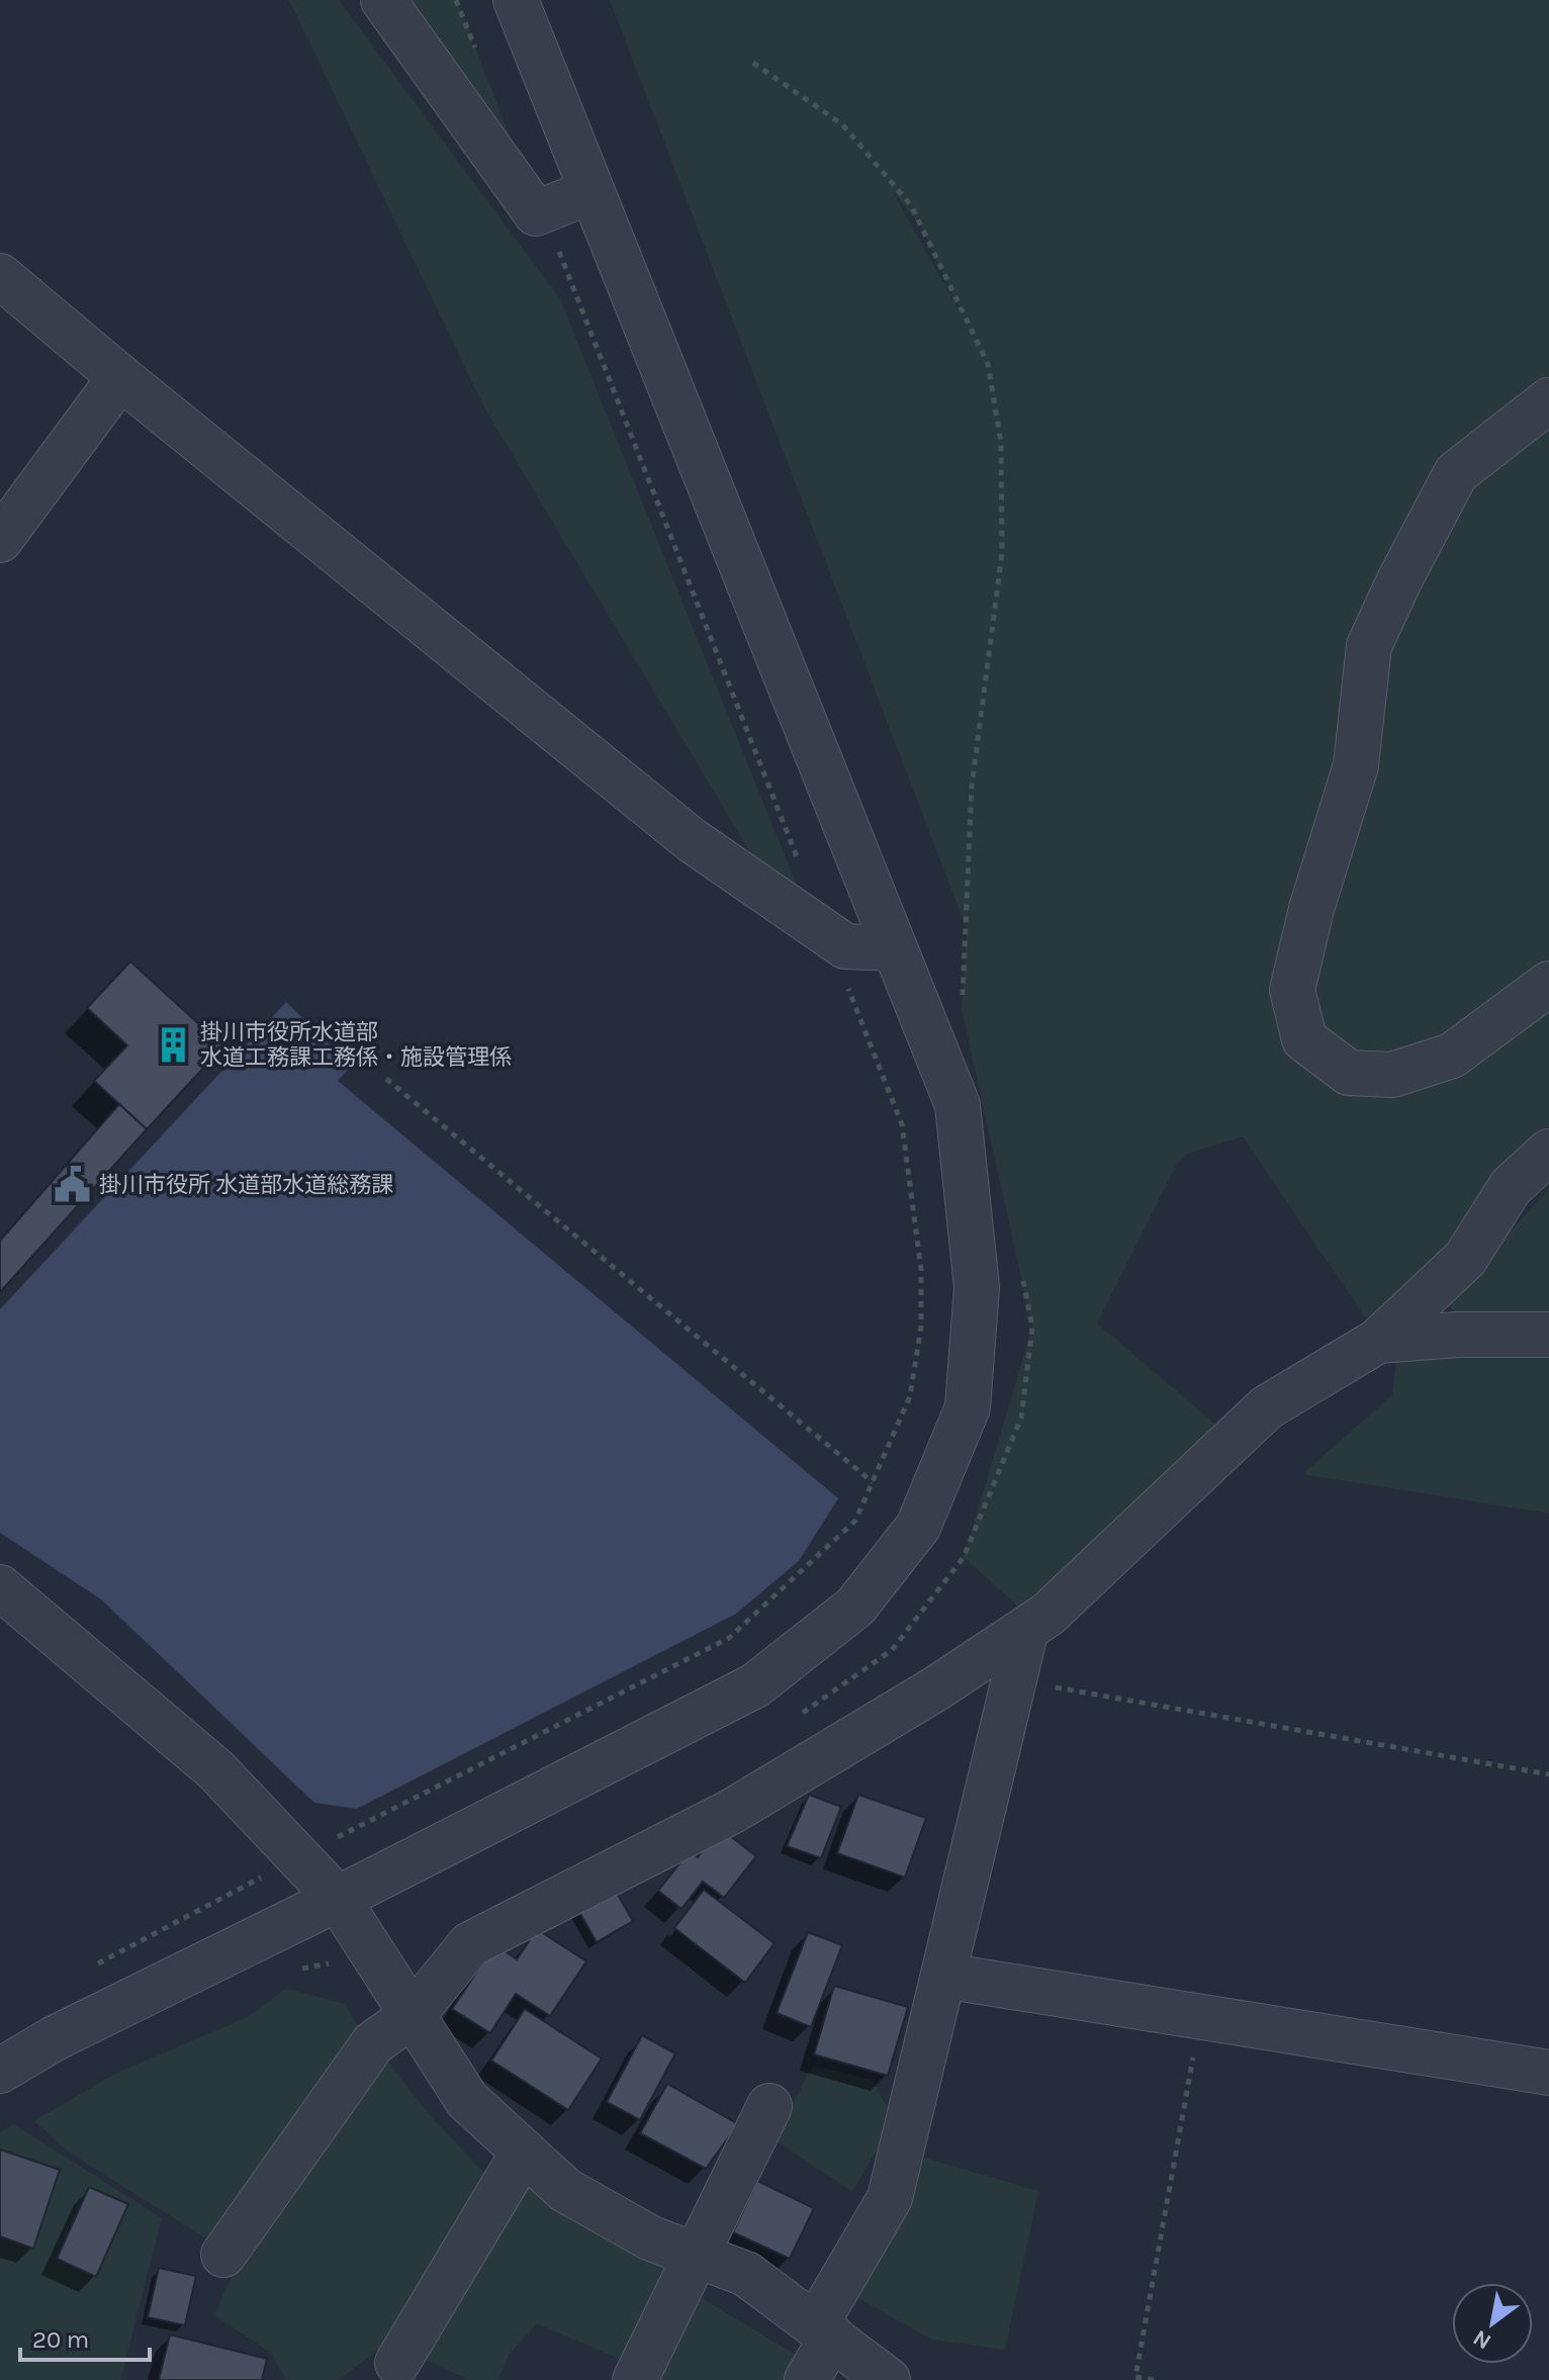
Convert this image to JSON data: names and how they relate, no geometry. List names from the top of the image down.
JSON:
{
  "places": {
    "building": ["掛川市役所水道部 水道工務課工務係・施設管理係"],
    "public building": ["掛川市役所 水道部水道総務課"]
  },
  "scale_bar": "20 m",
  "north": "bottom left"
}
